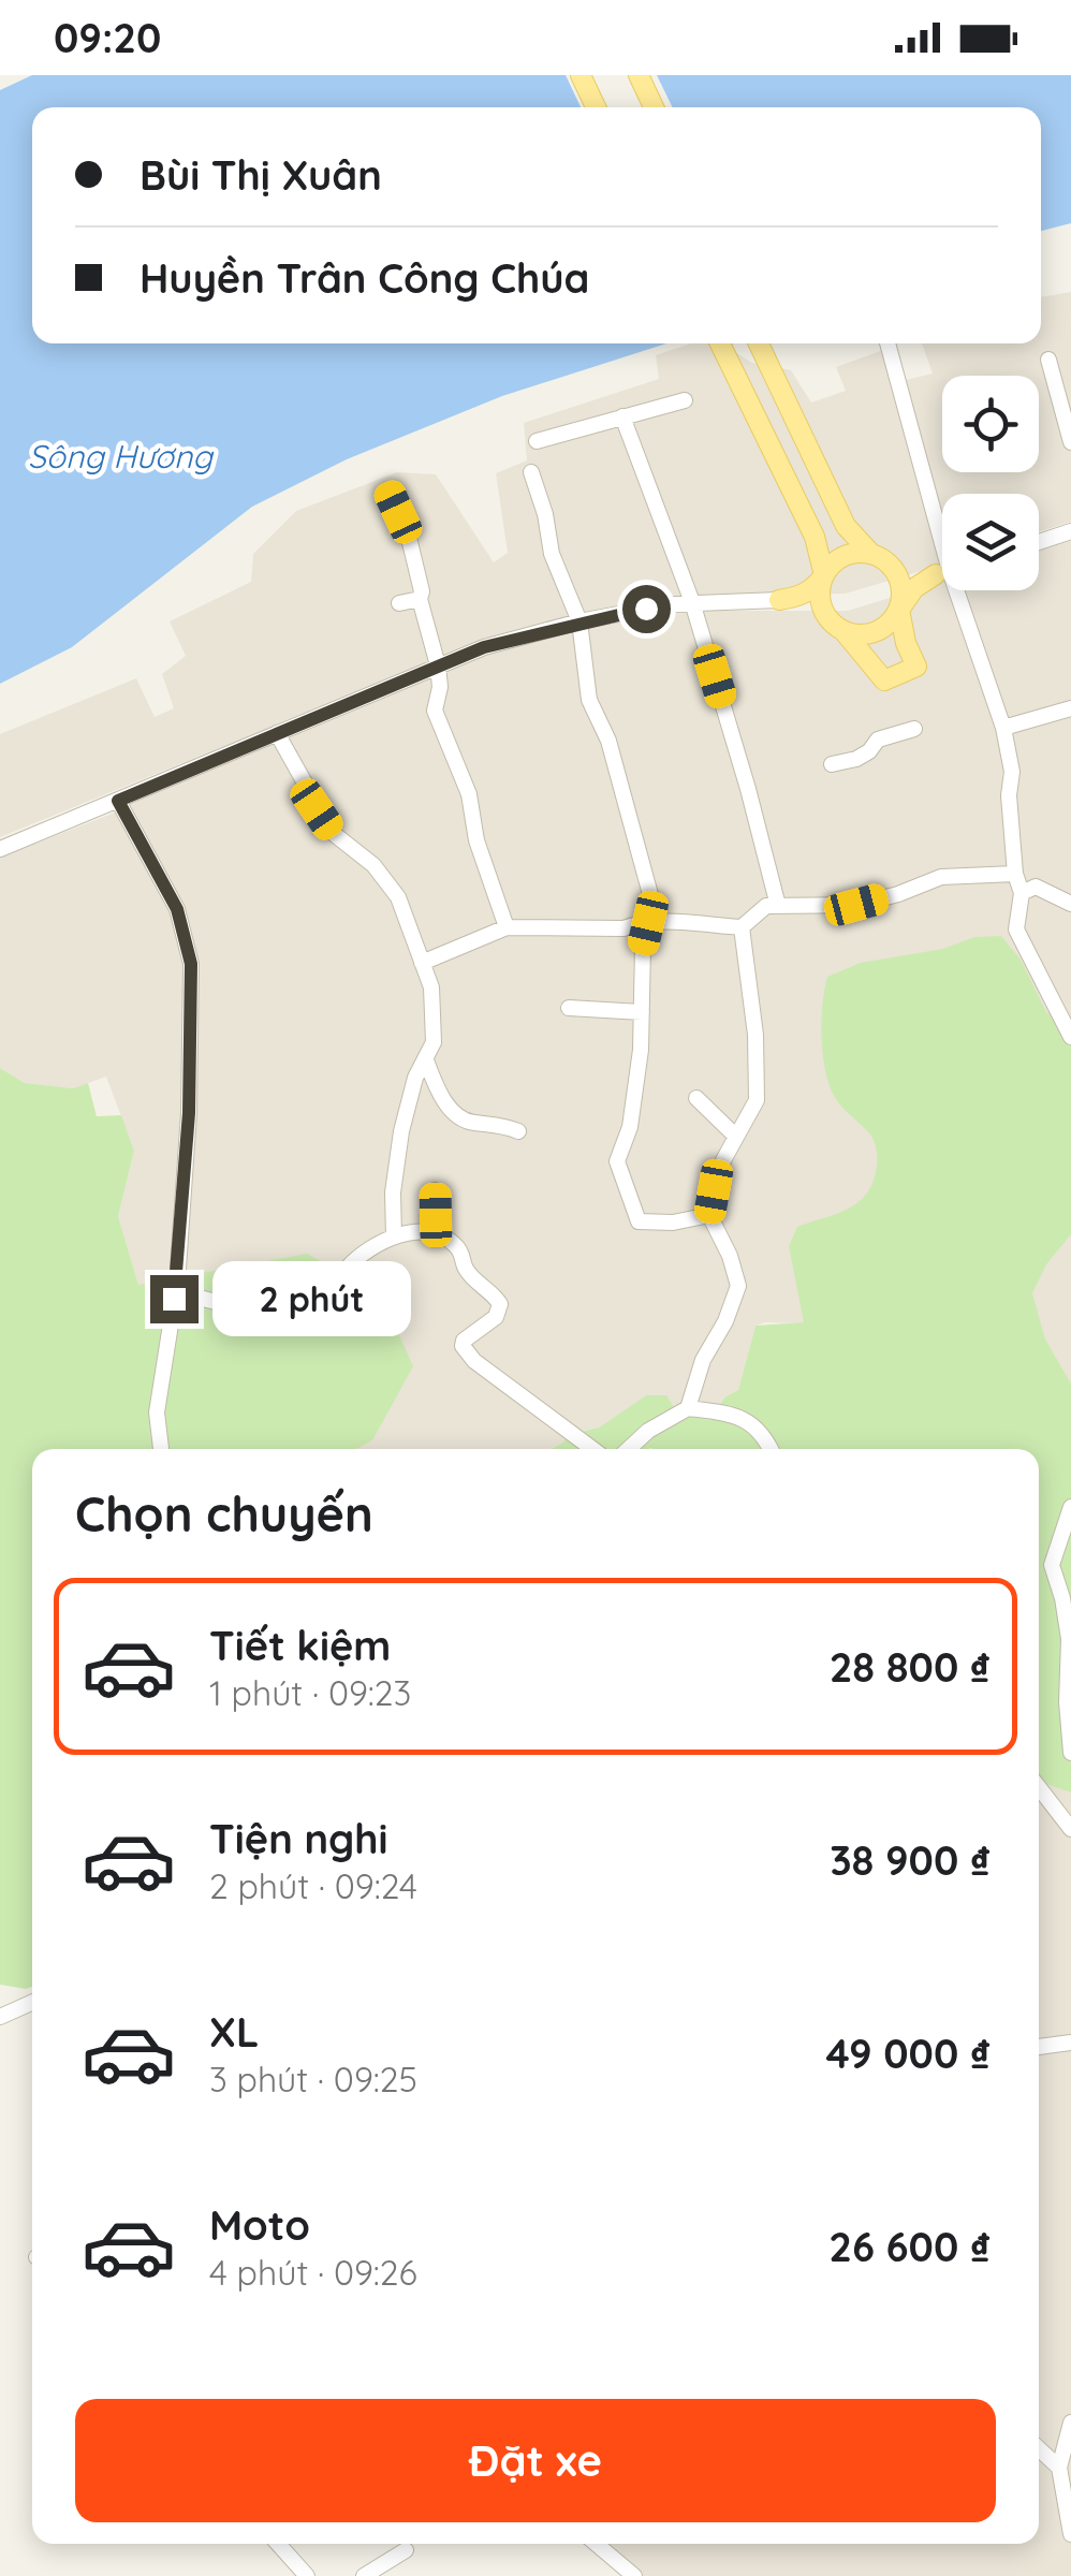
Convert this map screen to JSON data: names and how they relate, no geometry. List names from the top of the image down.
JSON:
{
  "water": ["Sông Hương"],
  "page": {
    "status": "09:20",
    "banner": ["Bùi Thị Xuân", "Huyền Trân Công Chúa"],
    "bubble": "2 phút",
    "heading": "Chọn chuyến",
    "list": [
      {
        "name": "Tiết kiệm",
        "note": "1 phút · 09:23",
        "value": "28 800 ₫"
      },
      {
        "name": "Tiện nghi",
        "note": "2 phút · 09:24",
        "value": "38 900 ₫"
      },
      {
        "name": "XL",
        "note": "3 phút · 09:25",
        "value": "49 000 ₫"
      },
      {
        "name": "Moto",
        "note": "4 phút · 09:26",
        "value": "26 600 ₫"
      }
    ],
    "buttons": "Đặt xe"
  }
}
